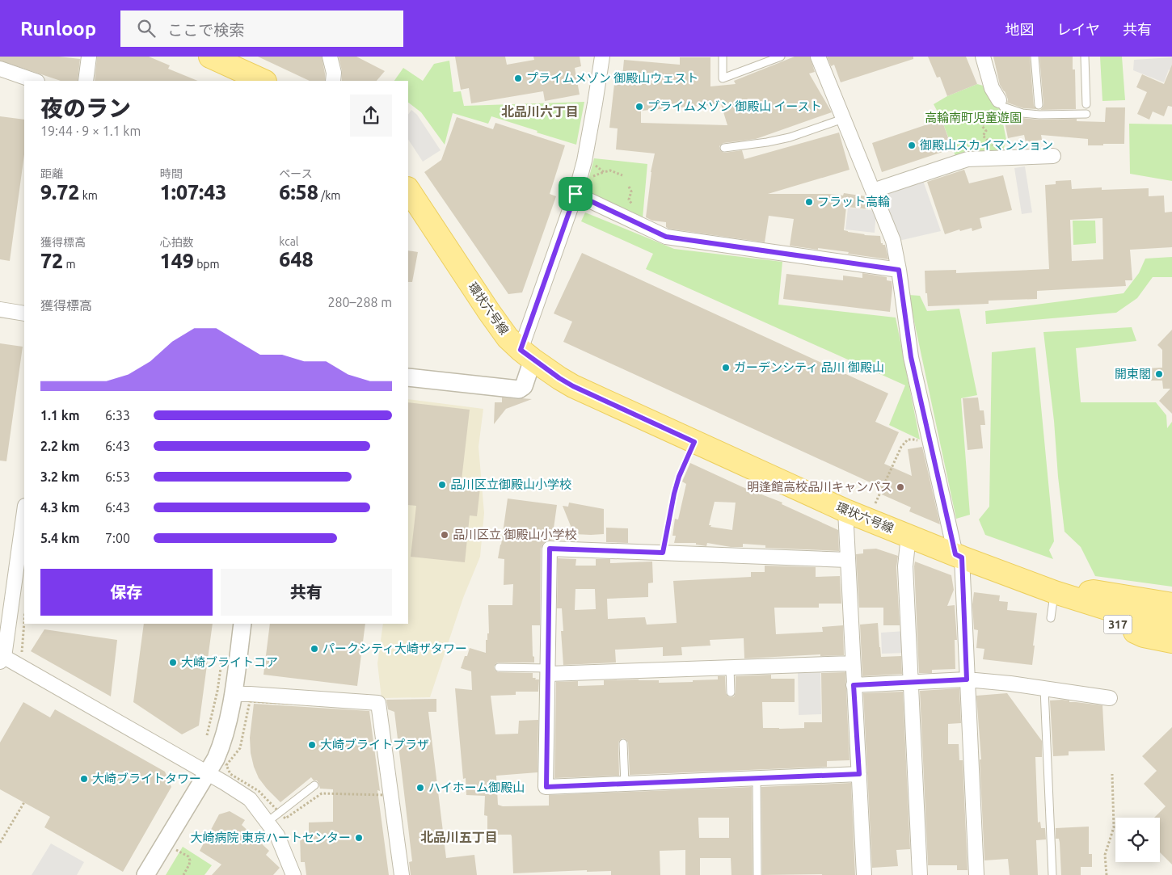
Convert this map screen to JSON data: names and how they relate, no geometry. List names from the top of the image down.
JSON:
{
  "streets": {
    "main road": ["環状六号線", "317"]
  },
  "crossings": [
    ["環状六号線", "317"]
  ],
  "districts": ["北品川六丁目", "北品川五丁目"],
  "parks": ["高輪南町児童遊園"],
  "places": [
    "プライムメゾン 御殿山ウェスト",
    "プライムメゾン 御殿山 イースト",
    "御殿山スカイマンション",
    "フラット高輪",
    "ガーデンシティ 品川 御殿山",
    "開東閣",
    "品川区立御殿山小学校",
    "明逢館高校品川キャンパス",
    "品川区立 御殿山小学校",
    "パークシティ大崎ザタワー",
    "大崎ブライトコア",
    "大崎ブライトプラザ",
    "大崎ブライトタワー",
    "ハイホーム御殿山",
    "大崎病院 東京ハートセンター"
  ],
  "page": {
    "header": "Runloop",
    "search": "ここで検索",
    "nav": ["地図", "レイヤ", "共有"],
    "heading": ["夜のラン", "19:44 · 9 × 1.1 km"],
    "stats": [
      ["距離", "9.72 km"],
      ["時間", "1:07:43"],
      ["ペース", "6:58 /km"],
      ["獲得標高", "72 m"],
      ["心拍数", "149 bpm"],
      ["kcal", "648"]
    ],
    "chart": ["獲得標高", "280–288 m"],
    "list": [
      {
        "name": "1.1 km",
        "note": "6:33"
      },
      {
        "name": "2.2 km",
        "note": "6:43"
      },
      {
        "name": "3.2 km",
        "note": "6:53"
      },
      {
        "name": "4.3 km",
        "note": "6:43"
      },
      {
        "name": "5.4 km",
        "note": "7:00"
      }
    ],
    "buttons": ["保存", "共有"]
  }
}
